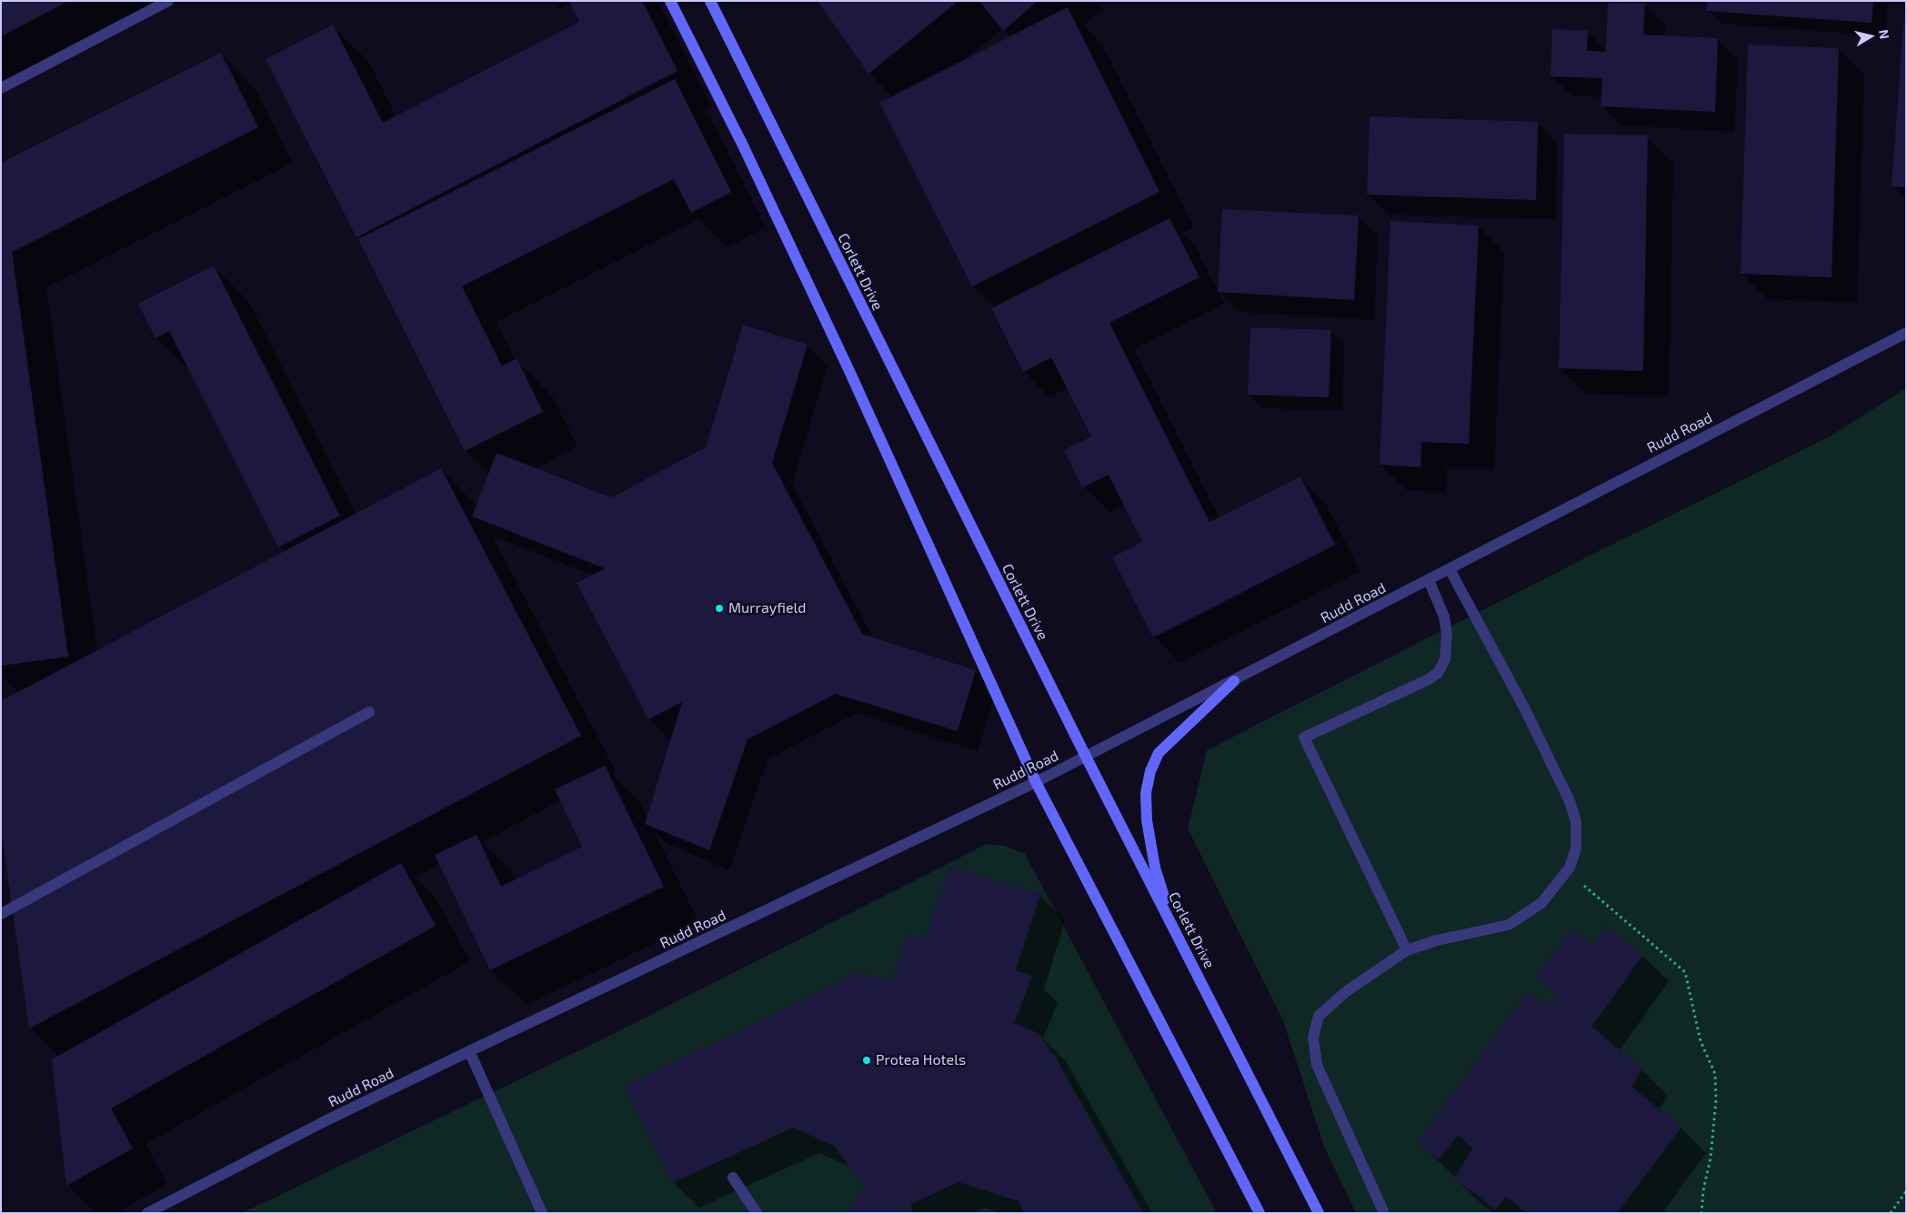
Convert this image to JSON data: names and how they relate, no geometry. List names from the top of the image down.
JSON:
{
  "streets": {
    "main road": ["Corlett Drive"],
    "street": ["Rudd Road"]
  },
  "crossings": [
    ["Corlett Drive", "Rudd Road"]
  ],
  "places": ["Murrayfield", "Protea Hotels"],
  "north": "right"
}
